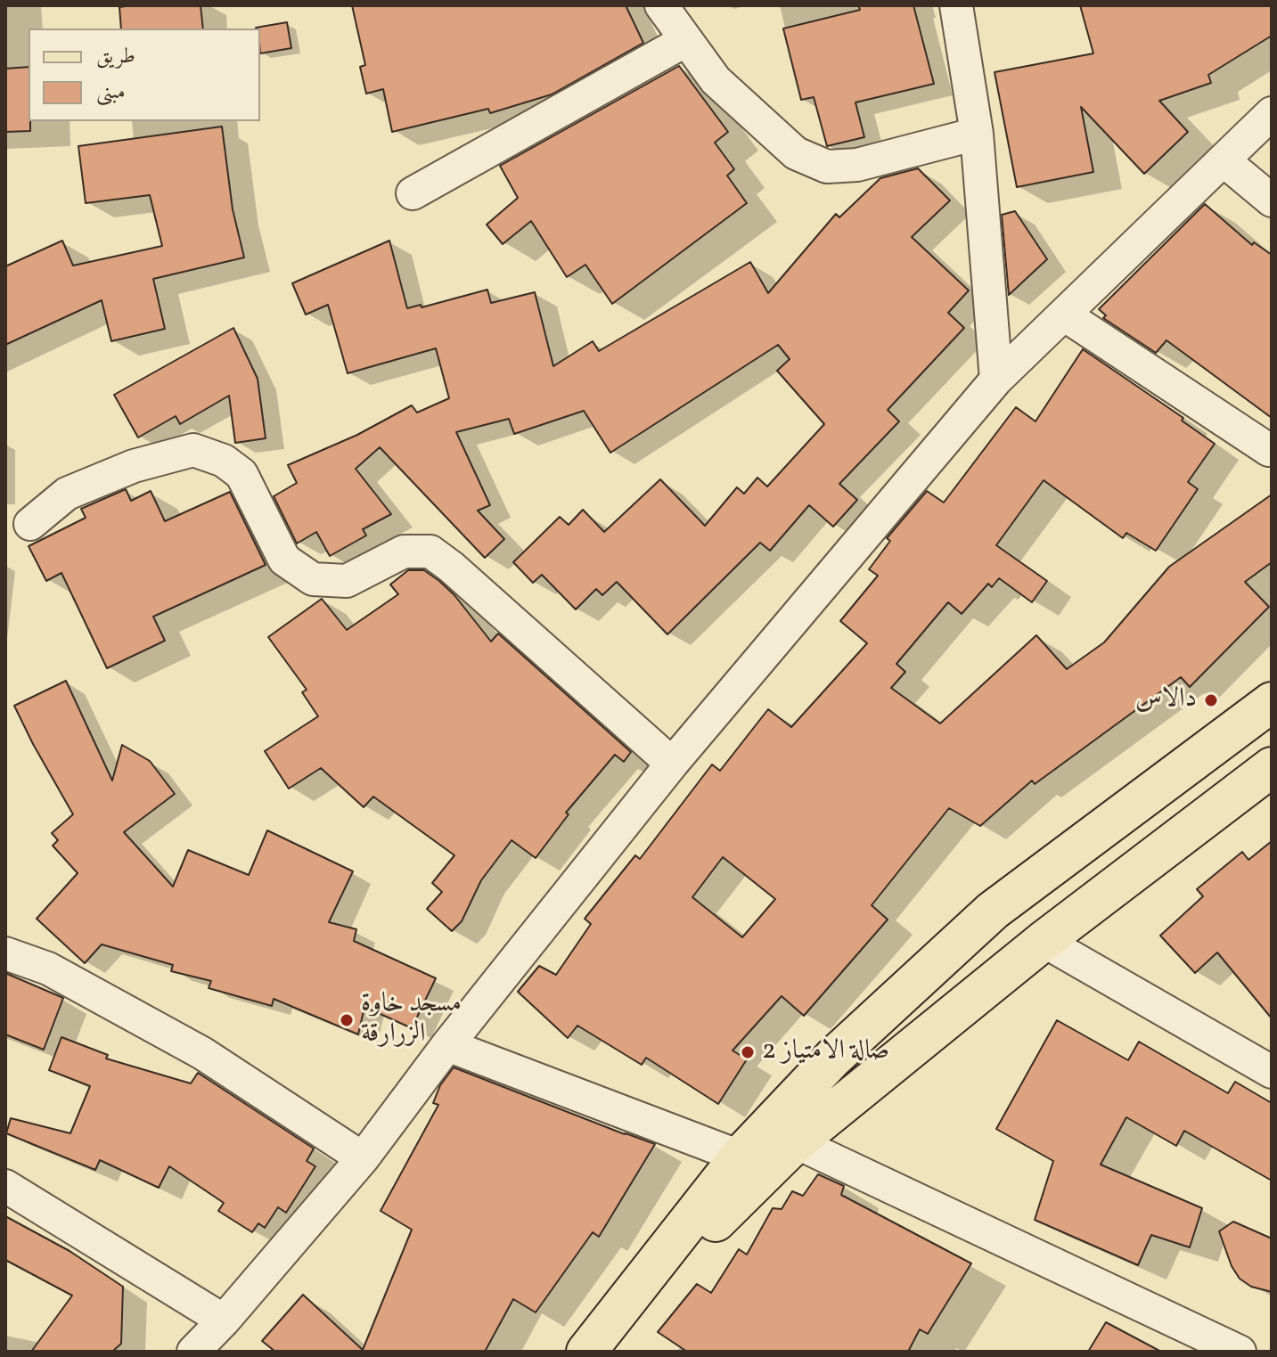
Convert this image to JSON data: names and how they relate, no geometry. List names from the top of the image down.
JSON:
{
  "places": ["دالاس", "مسجد خاوة الزرارقة", "صالة الامتياز 2"],
  "legend": ["طريق", "مبنى"]
}
